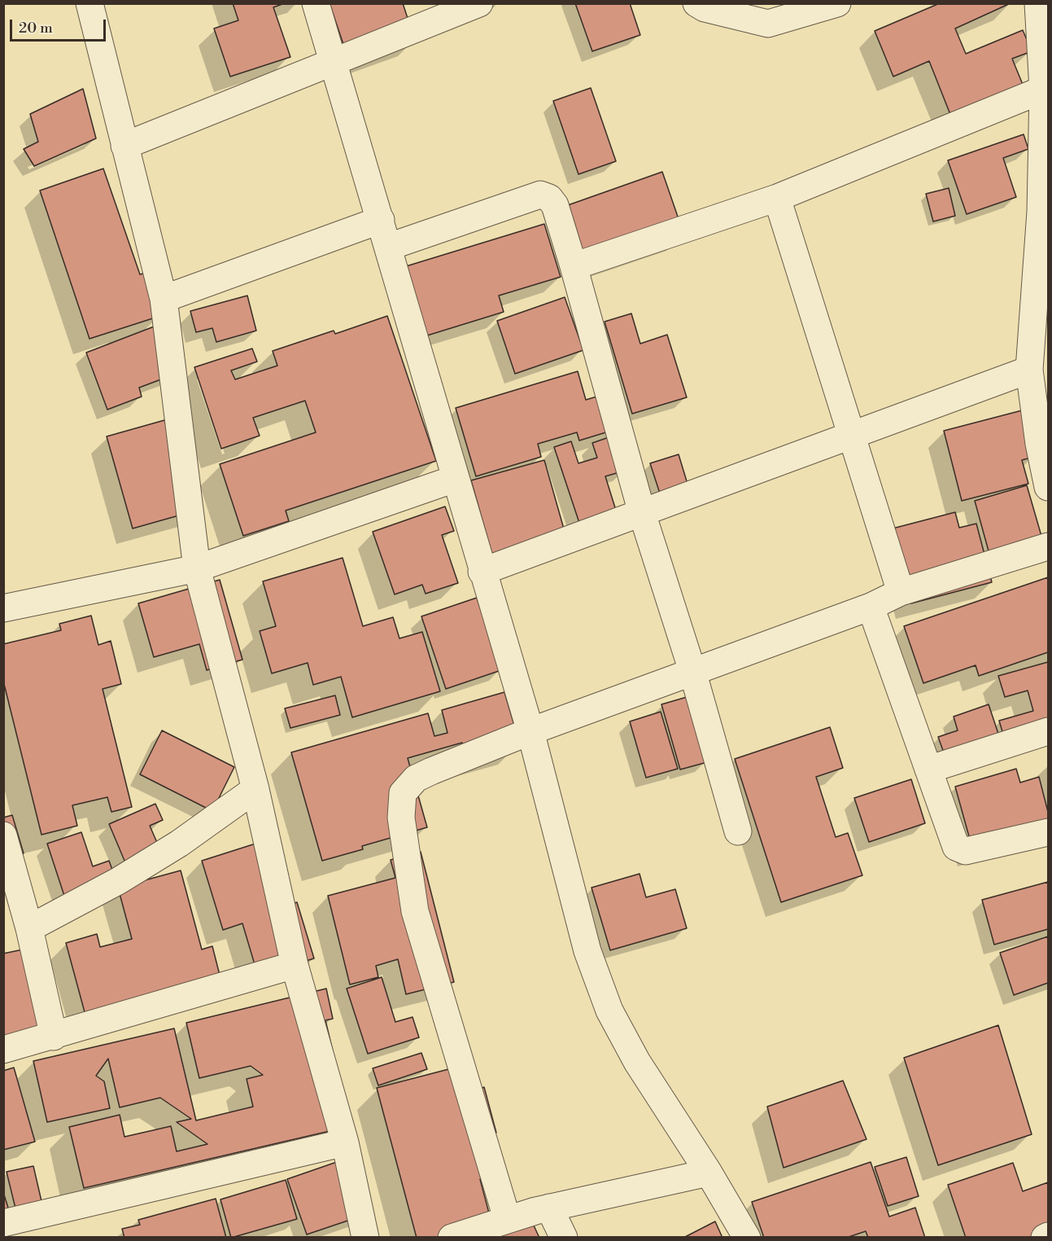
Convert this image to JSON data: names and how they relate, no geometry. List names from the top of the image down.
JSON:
{
  "scale_bar": "20 m"
}
